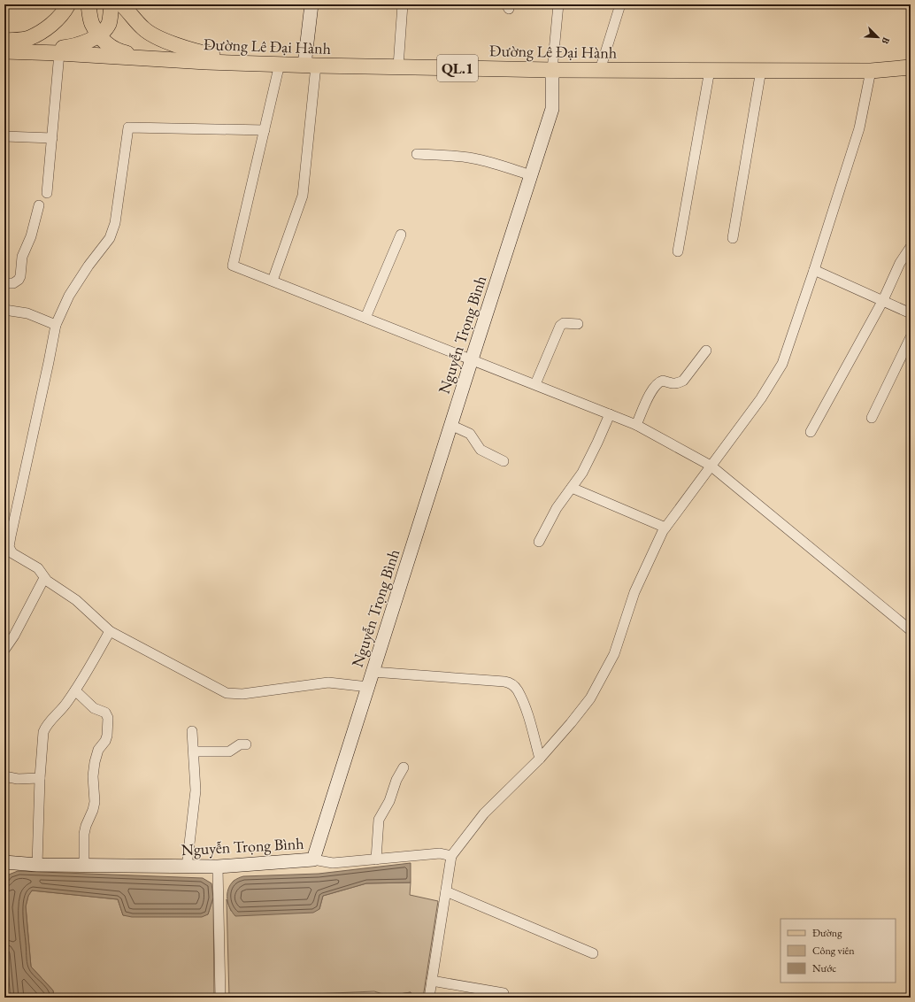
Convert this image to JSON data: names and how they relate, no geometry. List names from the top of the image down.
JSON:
{
  "streets": {
    "main road": ["Đường Lê Đại Hành", "QL.1"],
    "street": ["Nguyễn Trọng Bình"]
  },
  "crossings": [
    ["Đường Lê Đại Hành", "Nguyễn Trọng Bình"]
  ],
  "legend": ["Đường", "Công viên", "Nước"],
  "north": "bottom right"
}
